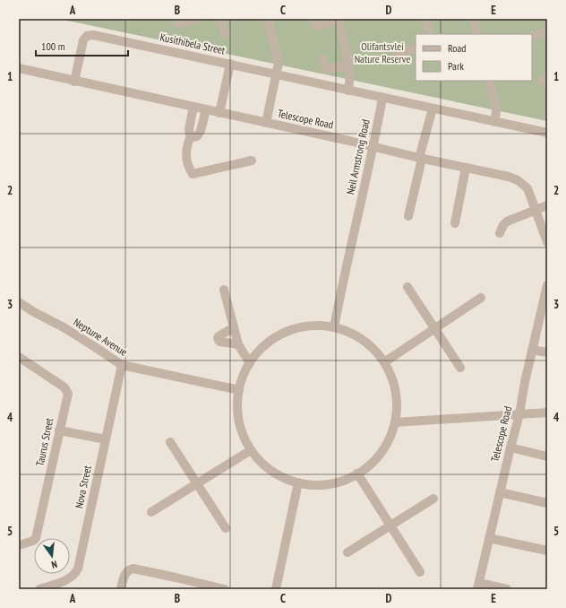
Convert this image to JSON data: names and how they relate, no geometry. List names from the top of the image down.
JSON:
{
  "streets": {
    "street": [
      "Kusithibela Street",
      "Telescope Road",
      "Neil Armstrong Road",
      "Neptune Avenue",
      "Taurus Street",
      "Nova Street"
    ]
  },
  "crossings": [
    ["Kusithibela Street", "Telescope Road"],
    ["Telescope Road", "Neil Armstrong Road"],
    ["Neptune Avenue", "Nova Street"]
  ],
  "parks": ["Olifantsvlei Nature Reserve"],
  "legend": ["Road", "Park"],
  "scale_bar": "100 m",
  "north": "bottom",
  "grid": {
    "columns": [
      "A",
      "B",
      "C",
      "D",
      "E"
    ],
    "rows": [
      "1",
      "2",
      "3",
      "4",
      "5"
    ]
  }
}
